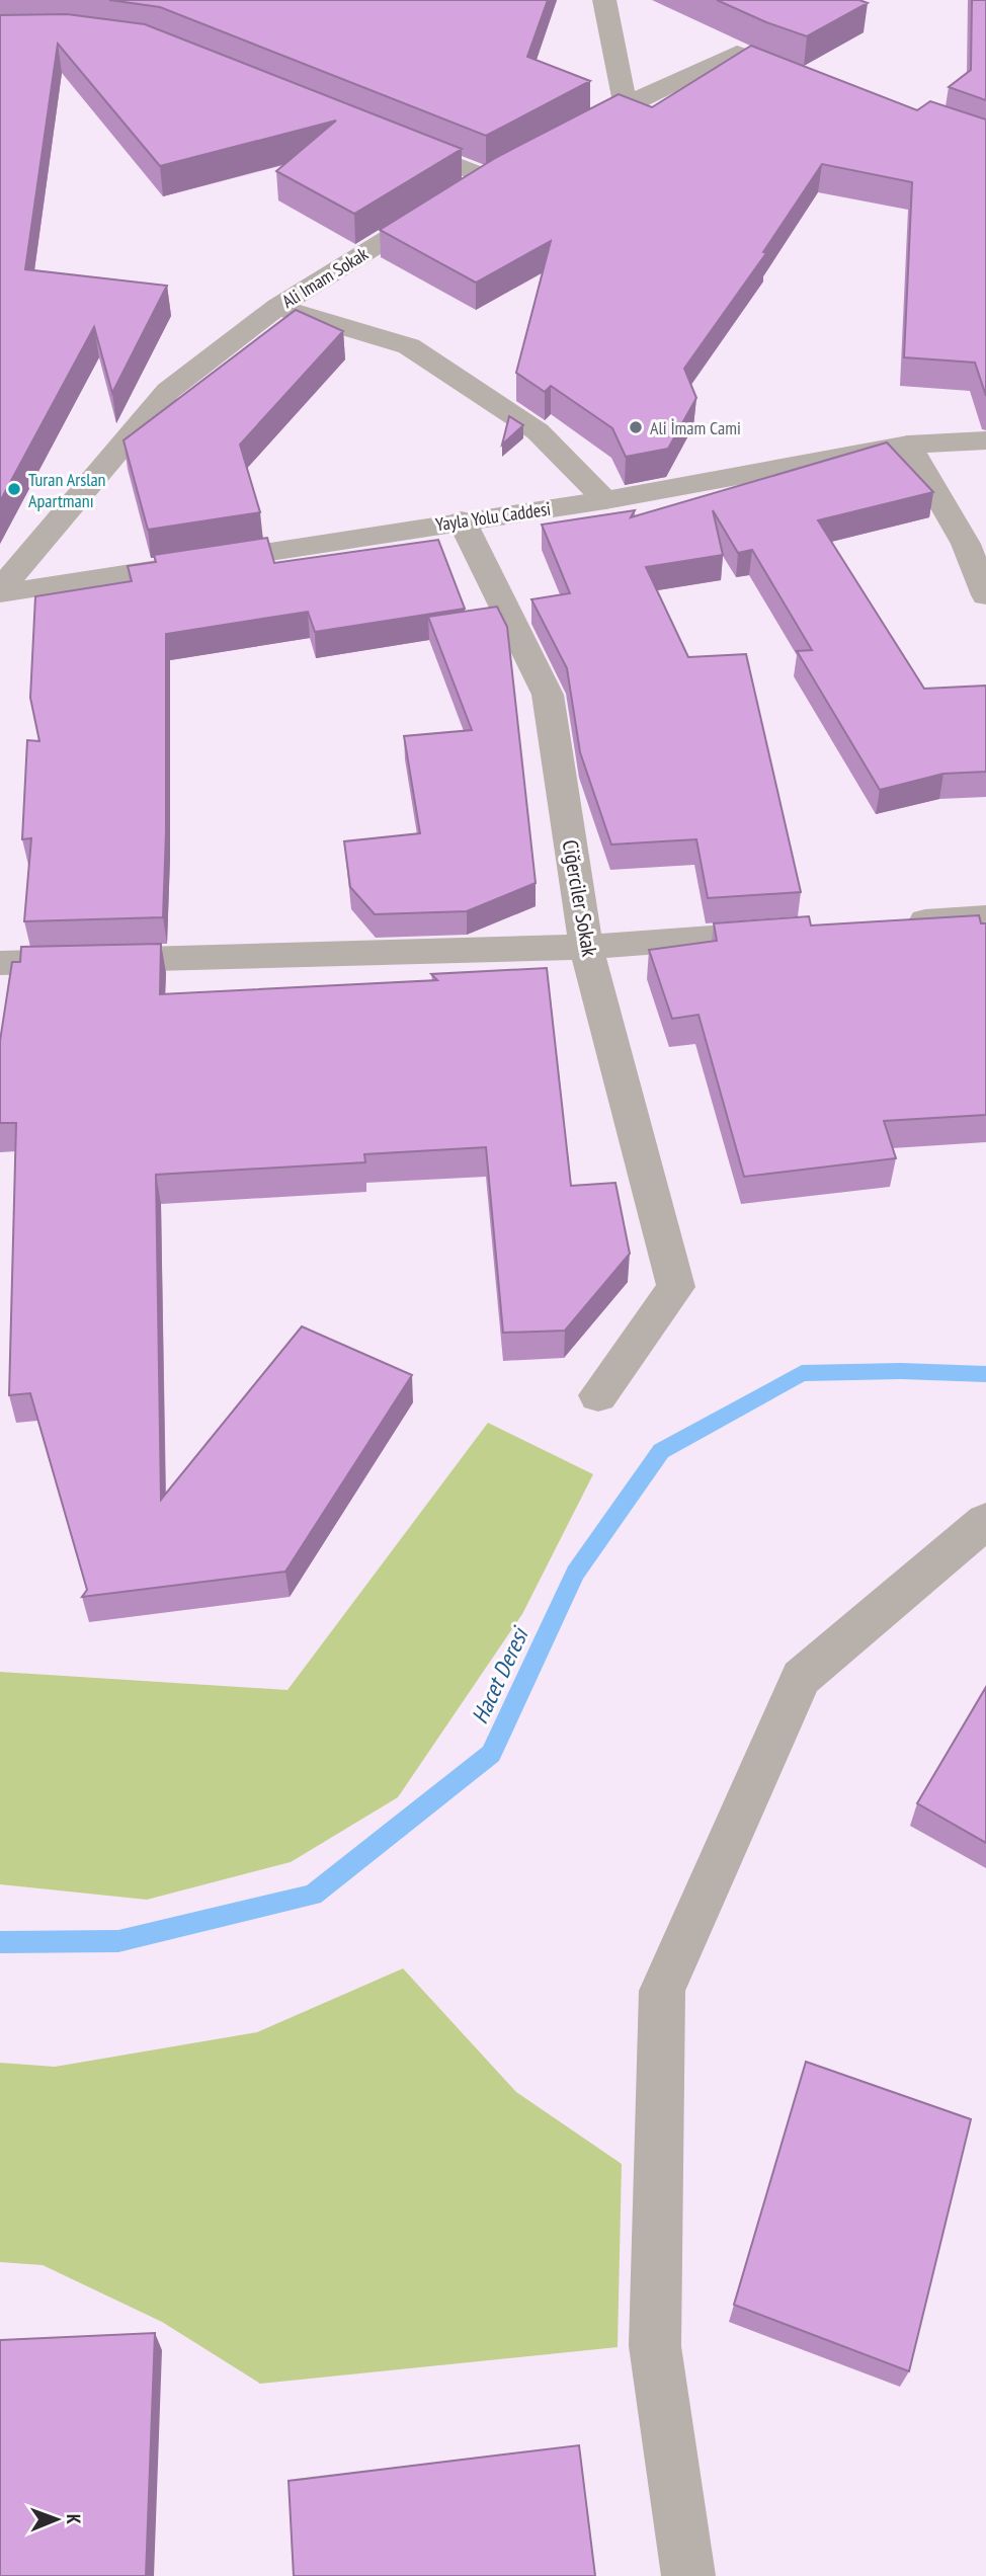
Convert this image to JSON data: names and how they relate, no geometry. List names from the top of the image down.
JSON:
{
  "streets": {
    "street": ["Ali Imam Sokak", "Yayla Yolu Caddesi", "Ciğerciler Sokak"]
  },
  "crossings": [
    ["Ali Imam Sokak", "Yayla Yolu Caddesi"],
    ["Yayla Yolu Caddesi", "Ciğerciler Sokak"]
  ],
  "water": ["Hacet Deresi"],
  "places": ["Ali İmam Cami", "Turan Arslan Apartmanı"],
  "north": "right"
}
